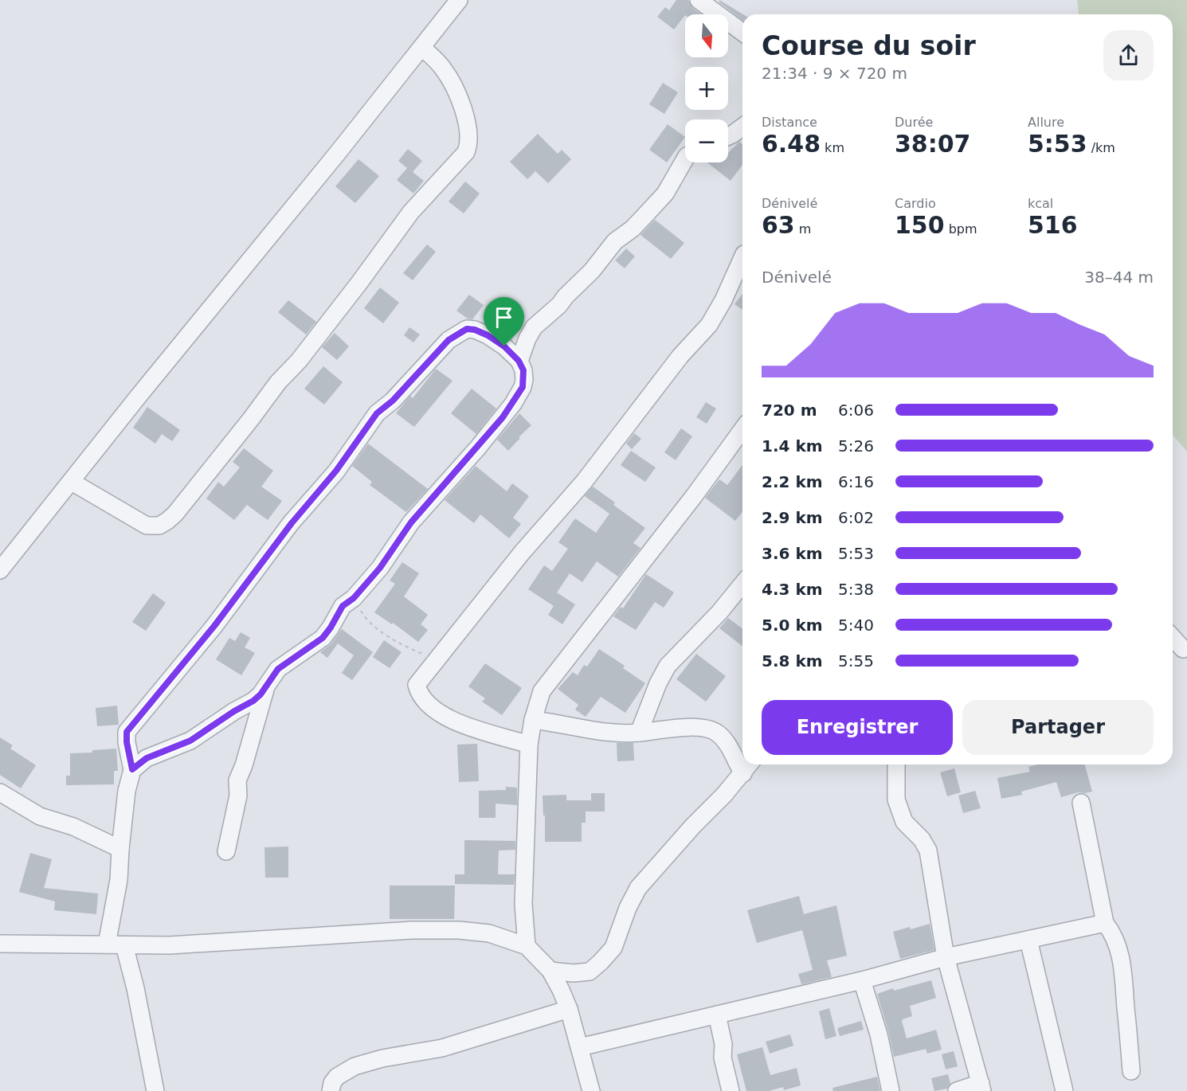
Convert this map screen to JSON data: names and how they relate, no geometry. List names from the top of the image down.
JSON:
{
  "north": "bottom",
  "page": {
    "map_buttons": ["+", "−"],
    "heading": ["Course du soir", "21:34 · 9 × 720 m"],
    "stats": [
      ["Distance", "6.48 km"],
      ["Durée", "38:07"],
      ["Allure", "5:53 /km"],
      ["Dénivelé", "63 m"],
      ["Cardio", "150 bpm"],
      ["kcal", "516"]
    ],
    "chart": ["Dénivelé", "38–44 m"],
    "list": [
      {
        "name": "720 m",
        "note": "6:06"
      },
      {
        "name": "1.4 km",
        "note": "5:26"
      },
      {
        "name": "2.2 km",
        "note": "6:16"
      },
      {
        "name": "2.9 km",
        "note": "6:02"
      },
      {
        "name": "3.6 km",
        "note": "5:53"
      },
      {
        "name": "4.3 km",
        "note": "5:38"
      },
      {
        "name": "5.0 km",
        "note": "5:40"
      },
      {
        "name": "5.8 km",
        "note": "5:55"
      }
    ],
    "buttons": ["Enregistrer", "Partager"]
  }
}
